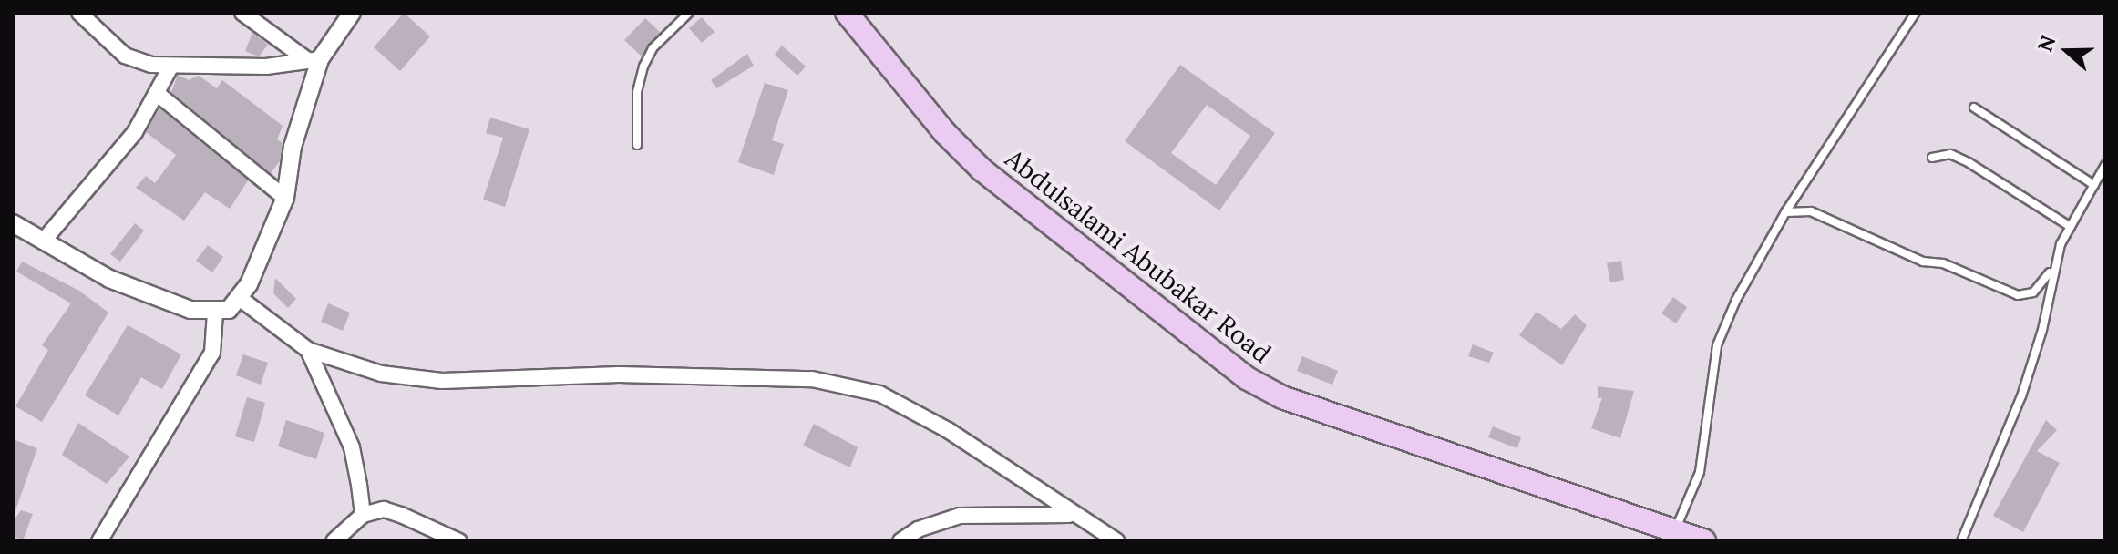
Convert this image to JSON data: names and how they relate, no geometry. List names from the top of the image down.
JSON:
{
  "streets": {
    "main road": ["Abdulsalami Abubakar Road"]
  },
  "north": "left"
}
